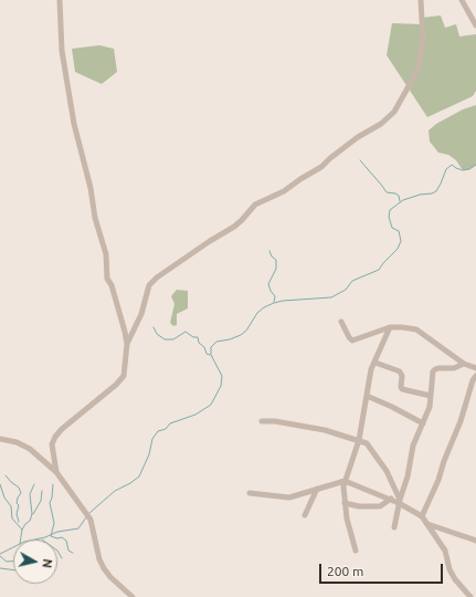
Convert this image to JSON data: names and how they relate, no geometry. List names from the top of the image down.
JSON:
{
  "scale_bar": "200 m",
  "north": "right"
}
